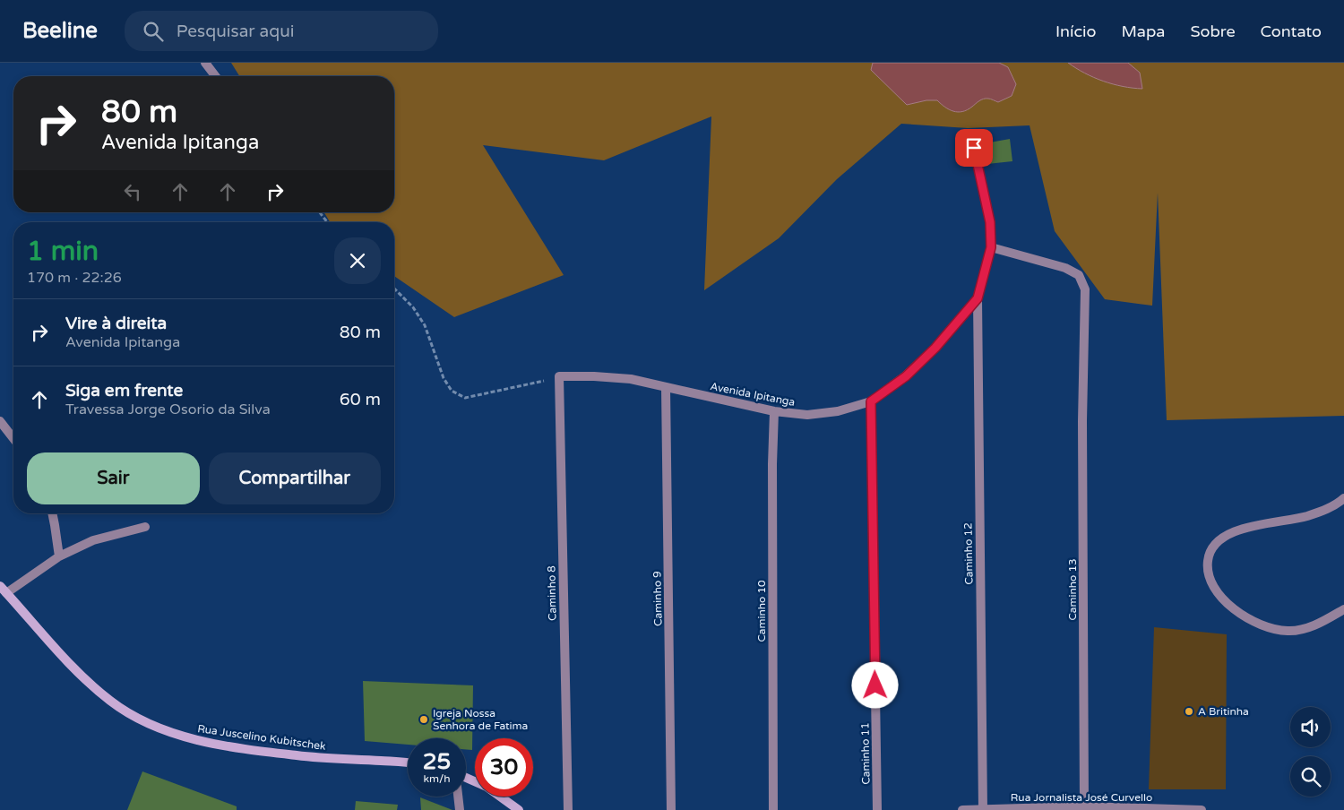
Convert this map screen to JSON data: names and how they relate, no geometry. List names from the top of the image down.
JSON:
{
  "streets": {
    "main road": ["Rua Juscelino Kubitschek"],
    "street": [
      "Avenida Ipitanga",
      "Caminho 12",
      "Caminho 13",
      "Caminho 8",
      "Caminho 9",
      "Caminho 10",
      "Caminho 11",
      "Rua Jornalista José Curvello"
    ]
  },
  "crossings": [
    ["Avenida Ipitanga", "Caminho 12"],
    ["Avenida Ipitanga", "Caminho 13"],
    ["Avenida Ipitanga", "Caminho 8"],
    ["Avenida Ipitanga", "Caminho 9"],
    ["Avenida Ipitanga", "Caminho 10"],
    ["Avenida Ipitanga", "Caminho 11"],
    ["Caminho 12", "Rua Jornalista José Curvello"],
    ["Caminho 13", "Rua Jornalista José Curvello"]
  ],
  "places": ["A Britinha", "Igreja Nossa Senhora de Fatima"],
  "page": {
    "header": "Beeline",
    "search": "Pesquisar aqui",
    "nav": [
      "Início",
      "Mapa",
      "Sobre",
      "Contato"
    ],
    "turn": ["80 m", "Avenida Ipitanga"],
    "heading": ["1 min", "170 m · 22:26"],
    "list": [
      {
        "name": "Vire à direita",
        "note": "Avenida Ipitanga",
        "value": "80 m"
      },
      {
        "name": "Siga em frente",
        "note": "Travessa Jorge Osorio da Silva",
        "value": "60 m"
      }
    ],
    "buttons": ["Sair", "Compartilhar"],
    "speed": "25 km/h",
    "limit": "30"
  }
}
